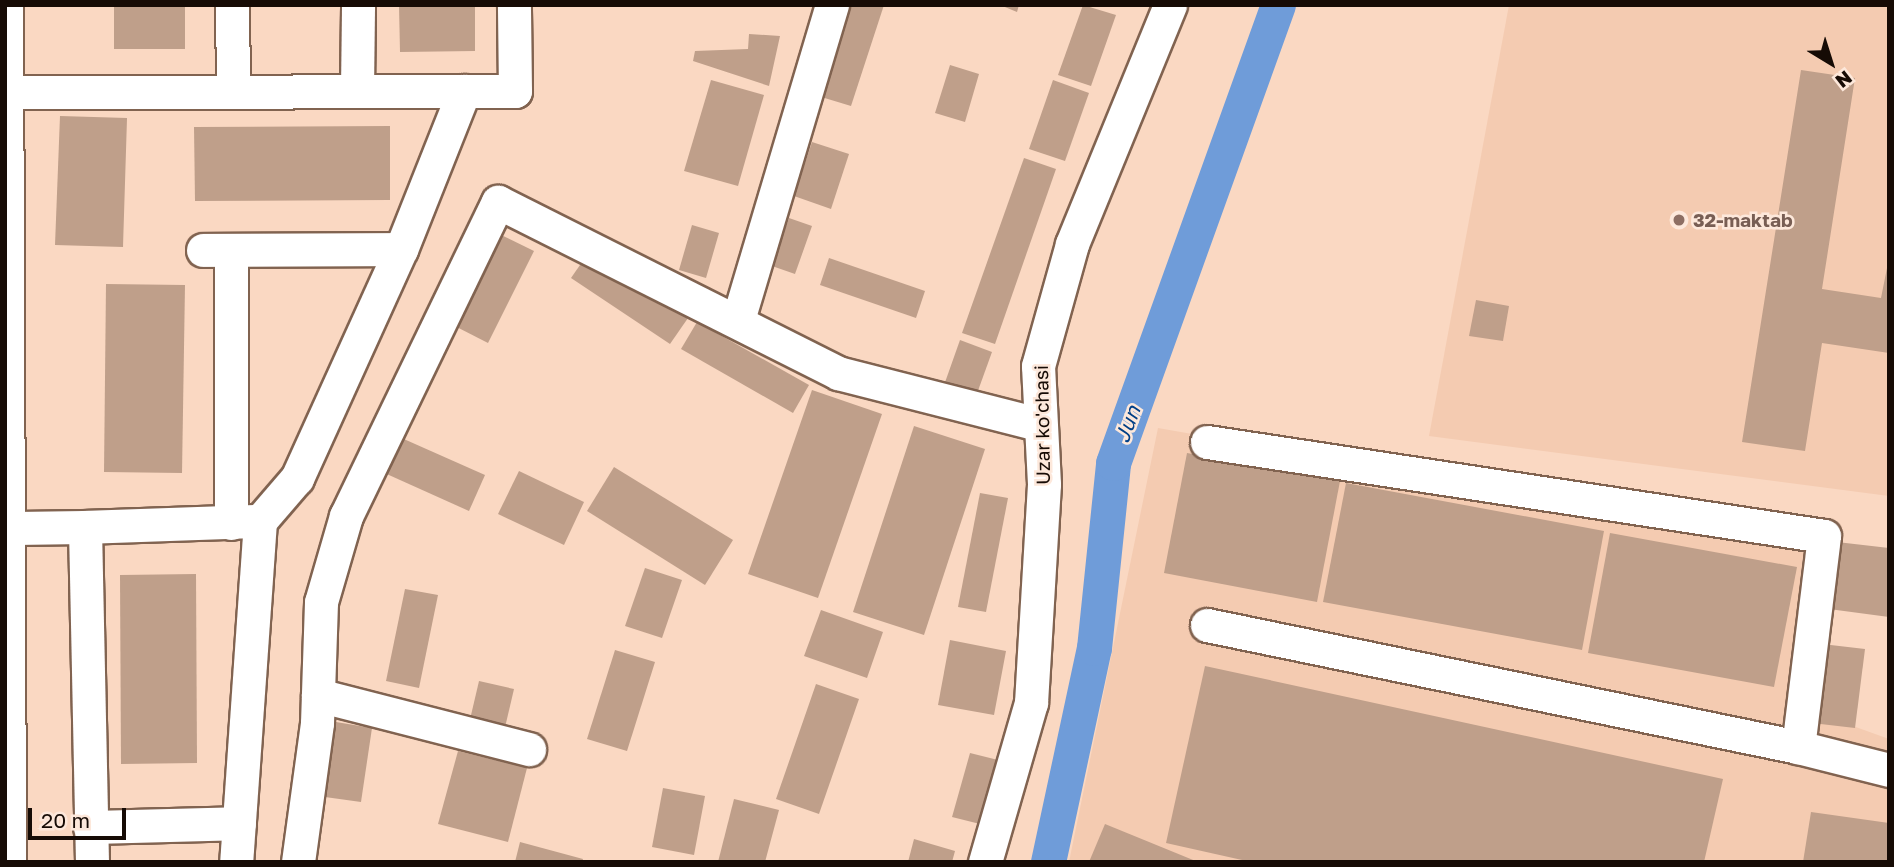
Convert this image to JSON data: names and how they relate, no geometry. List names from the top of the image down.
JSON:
{
  "streets": {
    "street": ["Uzar ko'chasi"]
  },
  "water": ["Jun"],
  "places": ["32-maktab"],
  "scale_bar": "20 m",
  "north": "bottom right"
}
